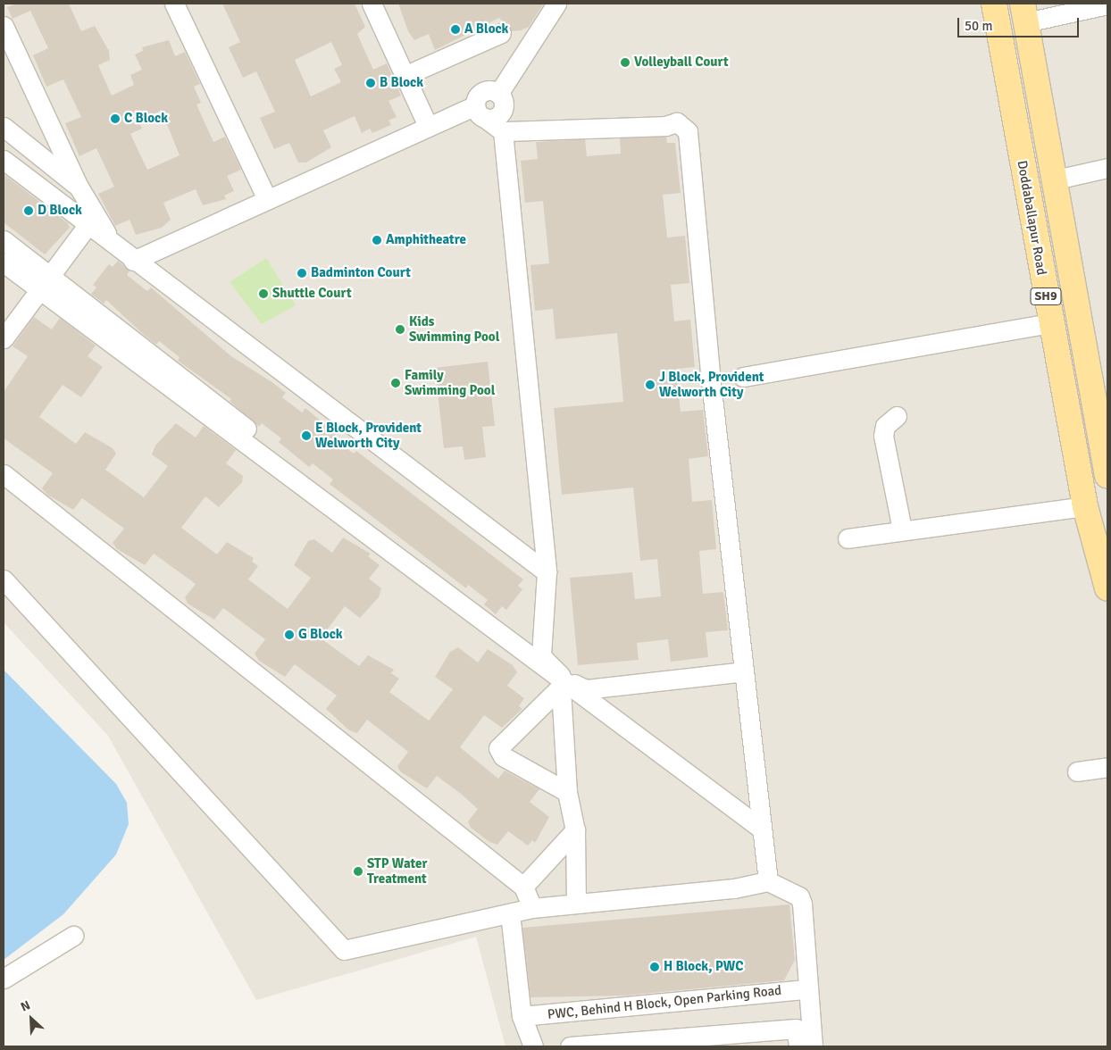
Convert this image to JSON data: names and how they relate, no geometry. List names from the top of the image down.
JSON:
{
  "streets": {
    "main road": ["Doddaballapur Road", "SH9"],
    "street": ["PWC, Behind H Block, Open Parking Road"]
  },
  "places": [
    "A Block",
    "Volleyball Court",
    "B Block",
    "C Block",
    "D Block",
    "Amphitheatre",
    "Badminton Court",
    "Shuttle Court",
    "Kids Swimming Pool",
    "Family Swimming Pool",
    "J Block, Provident Welworth City",
    "E Block, Provident Welworth City",
    "G Block",
    "STP Water Treatment",
    "H Block, PWC"
  ],
  "scale_bar": "50 m",
  "north": "top left"
}
